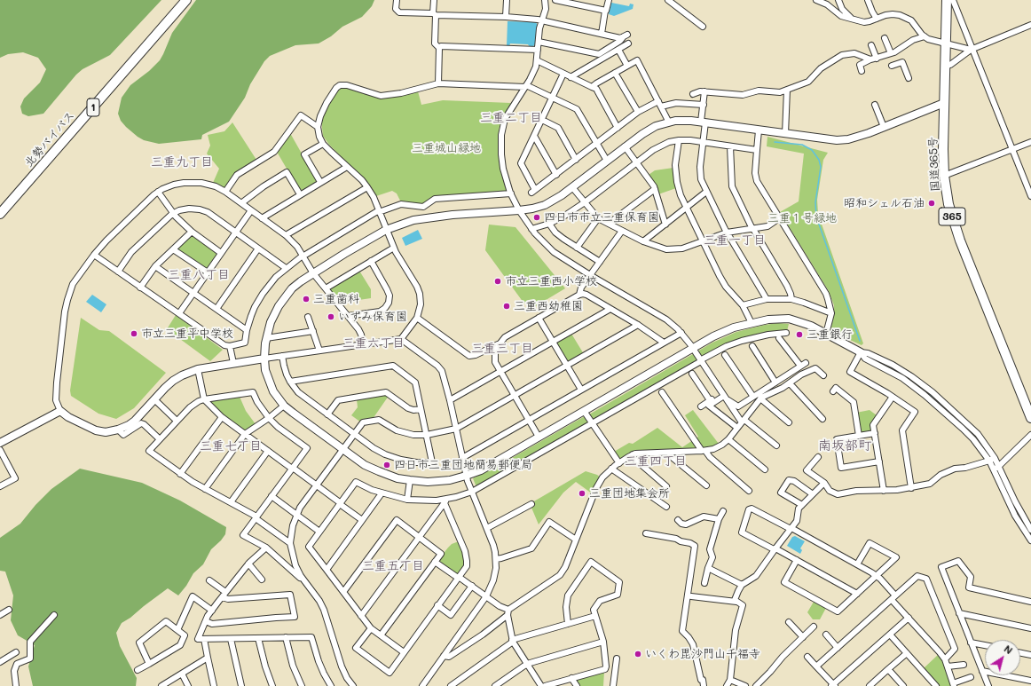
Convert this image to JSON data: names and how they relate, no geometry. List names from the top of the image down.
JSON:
{
  "streets": {
    "highway": [
      "1",
      "北勢バイパス",
      "国道365号",
      "365"
    ]
  },
  "districts": [
    "三重二丁目",
    "三重九丁目",
    "三重一丁目",
    "三重八丁目",
    "三重六丁目",
    "三重三丁目",
    "南坂部町",
    "三重七丁目",
    "三重四丁目",
    "三重五丁目"
  ],
  "parks": ["三重城山緑地", "三重１号緑地"],
  "places": [
    "昭和シェル石油",
    "四日市市立三重保育園",
    "市立三重西小学校",
    "三重歯科",
    "三重西幼稚園",
    "いずみ保育園",
    "市立三重平中学校",
    "三重銀行",
    "四日市三重団地簡易郵便局",
    "三重団地集会所",
    "いくわ毘沙門山千福寺"
  ],
  "north": "top right"
}
